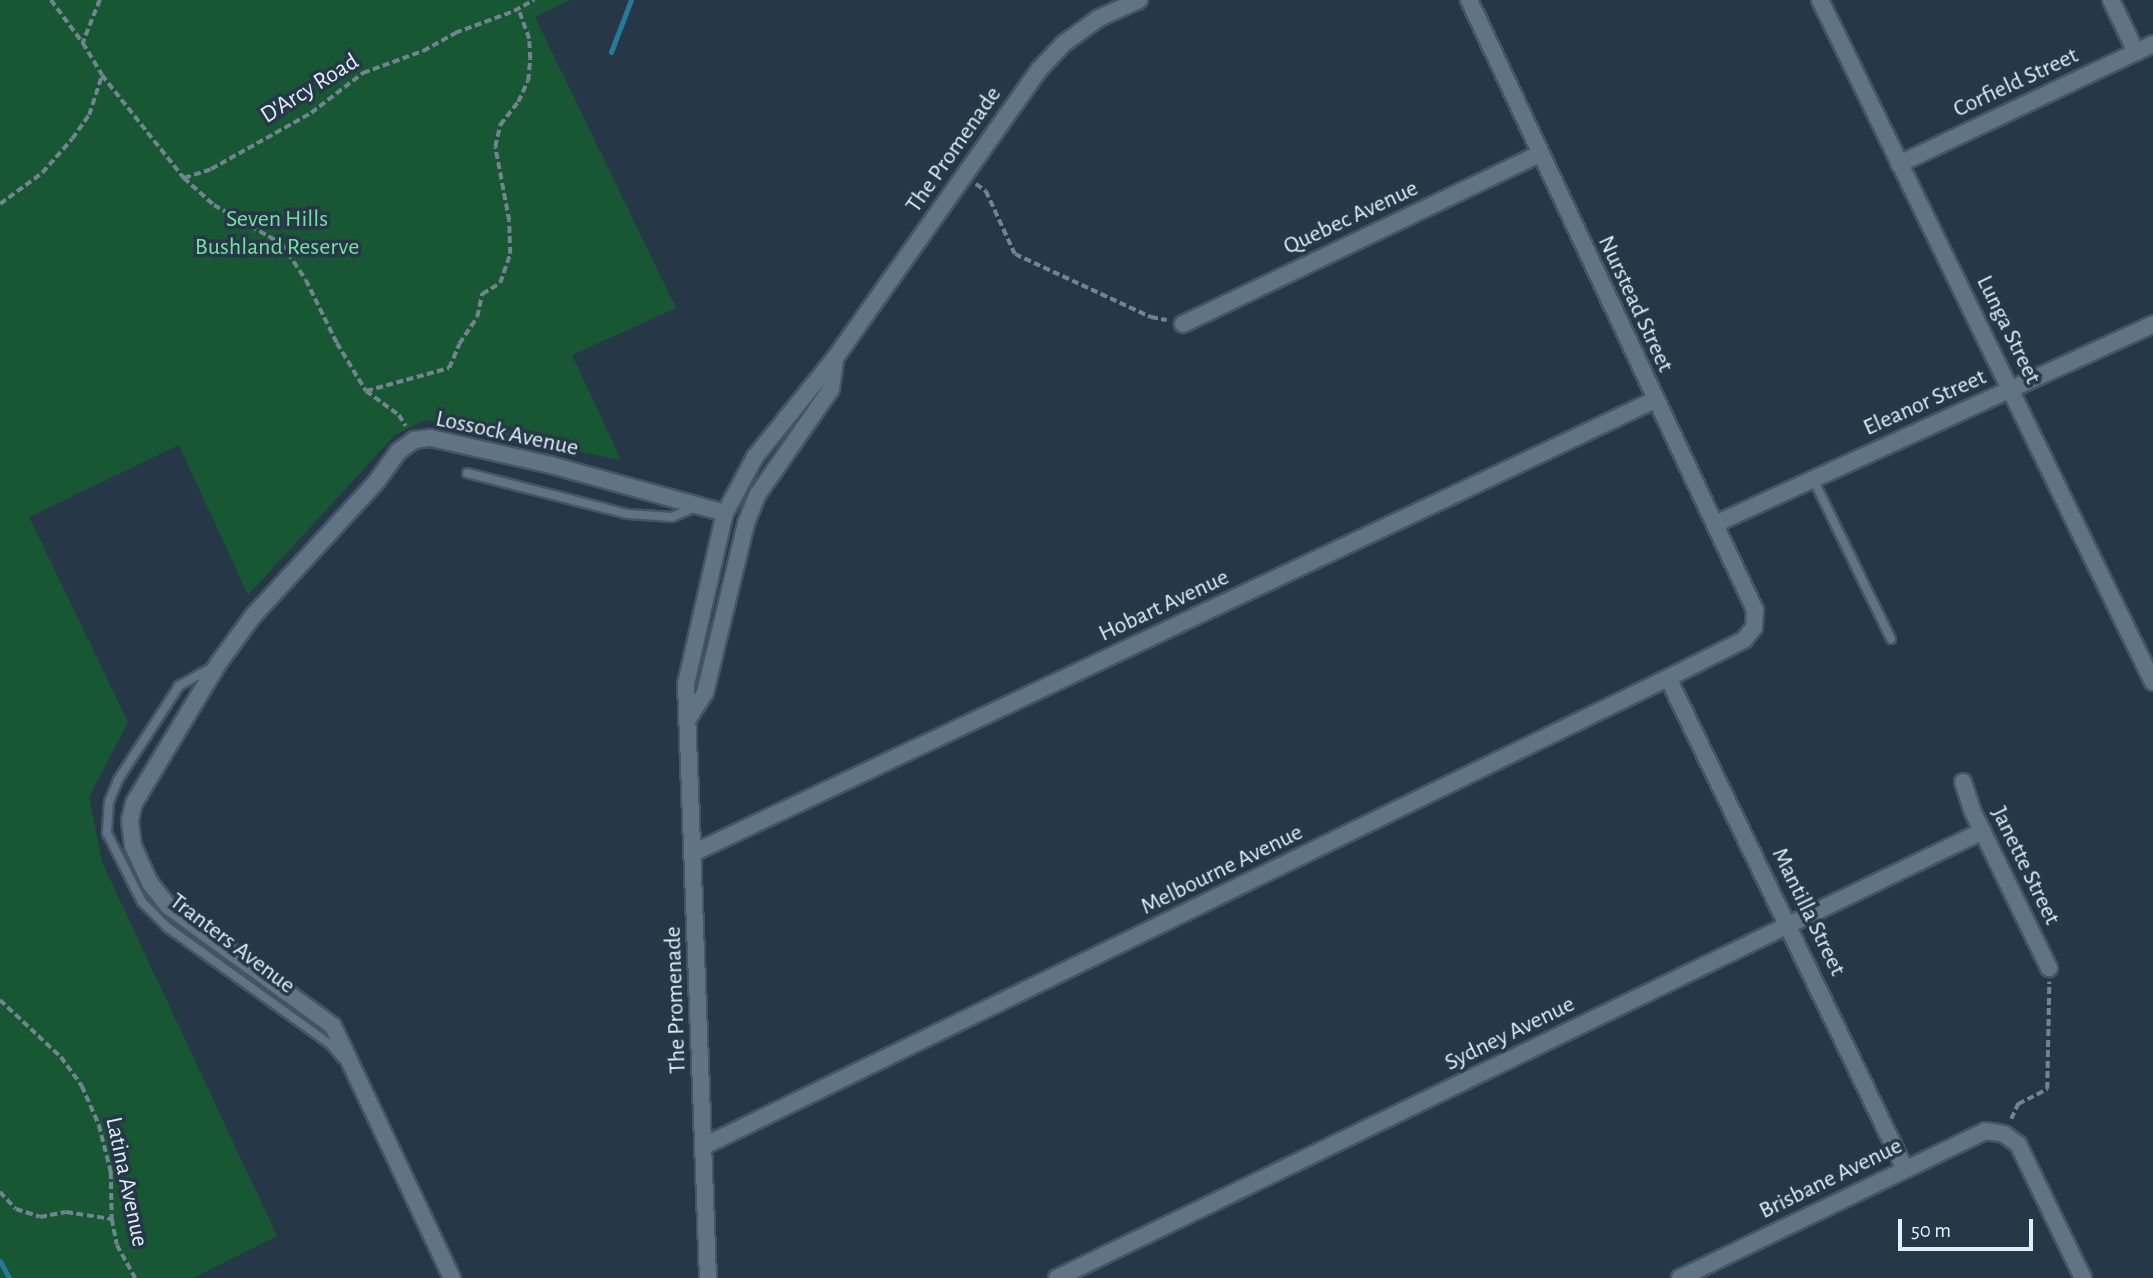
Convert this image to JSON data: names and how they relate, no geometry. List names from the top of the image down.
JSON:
{
  "streets": {
    "street": [
      "Corfield Street",
      "The Promenade",
      "Quebec Avenue",
      "Nurstead Street",
      "Lunga Street",
      "Eleanor Street",
      "Lossock Avenue",
      "Hobart Avenue",
      "Janette Street",
      "Melbourne Avenue",
      "Mantilla Street",
      "Tranters Avenue",
      "Sydney Avenue",
      "Brisbane Avenue"
    ],
    "path": ["D'Arcy Road", "Latina Avenue"]
  },
  "crossings": [
    ["Corfield Street", "Lunga Street"],
    ["D'Arcy Road", "Lossock Avenue"],
    ["The Promenade", "Lossock Avenue"],
    ["The Promenade", "Hobart Avenue"],
    ["The Promenade", "Melbourne Avenue"],
    ["Quebec Avenue", "Nurstead Street"],
    ["Nurstead Street", "Eleanor Street"],
    ["Nurstead Street", "Hobart Avenue"],
    ["Nurstead Street", "Melbourne Avenue"],
    ["Lunga Street", "Eleanor Street"],
    ["Lossock Avenue", "Tranters Avenue"],
    ["Janette Street", "Sydney Avenue"],
    ["Melbourne Avenue", "Mantilla Street"],
    ["Mantilla Street", "Sydney Avenue"],
    ["Mantilla Street", "Brisbane Avenue"]
  ],
  "parks": ["Seven Hills Bushland Reserve"],
  "scale_bar": "50 m"
}
